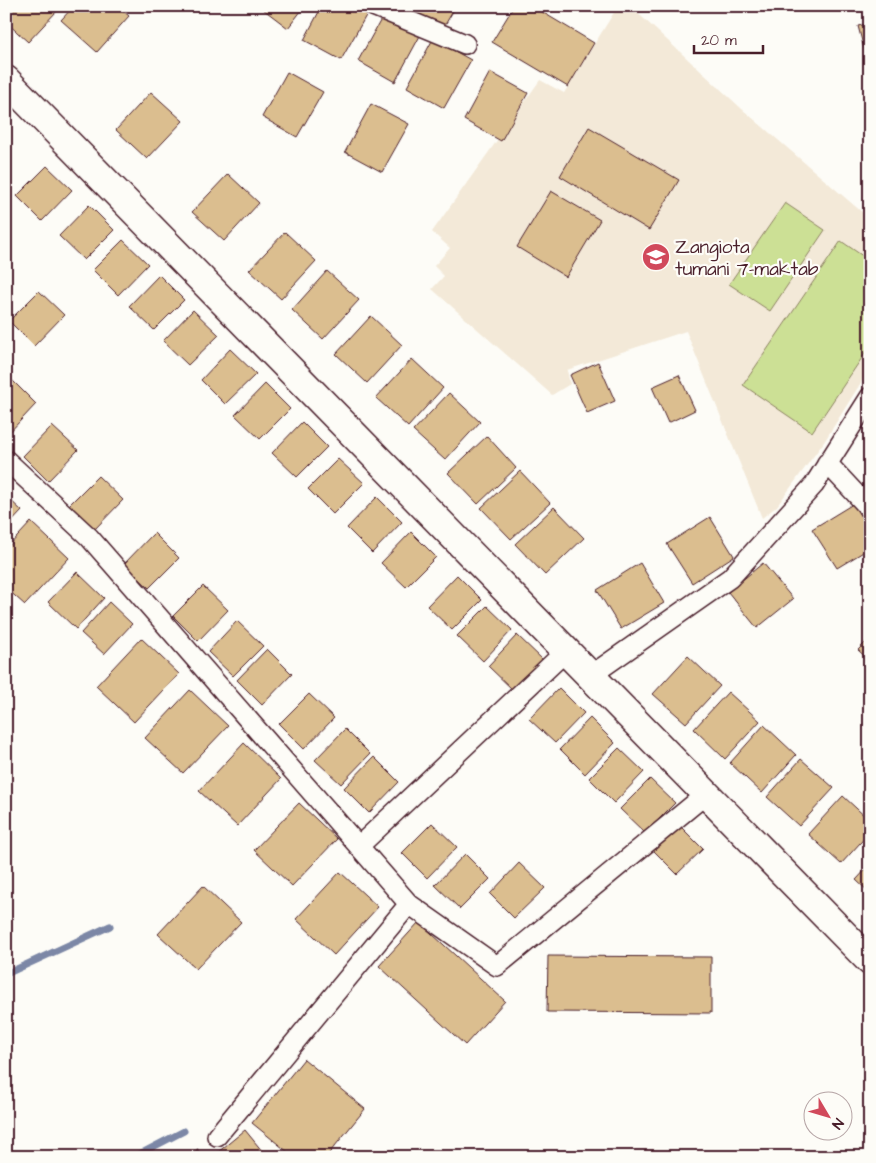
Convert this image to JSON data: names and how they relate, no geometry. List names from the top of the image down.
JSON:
{
  "places": {
    "school or university": ["Zangiota tumani 7-maktab"]
  },
  "scale_bar": "20 m",
  "north": "bottom right"
}
